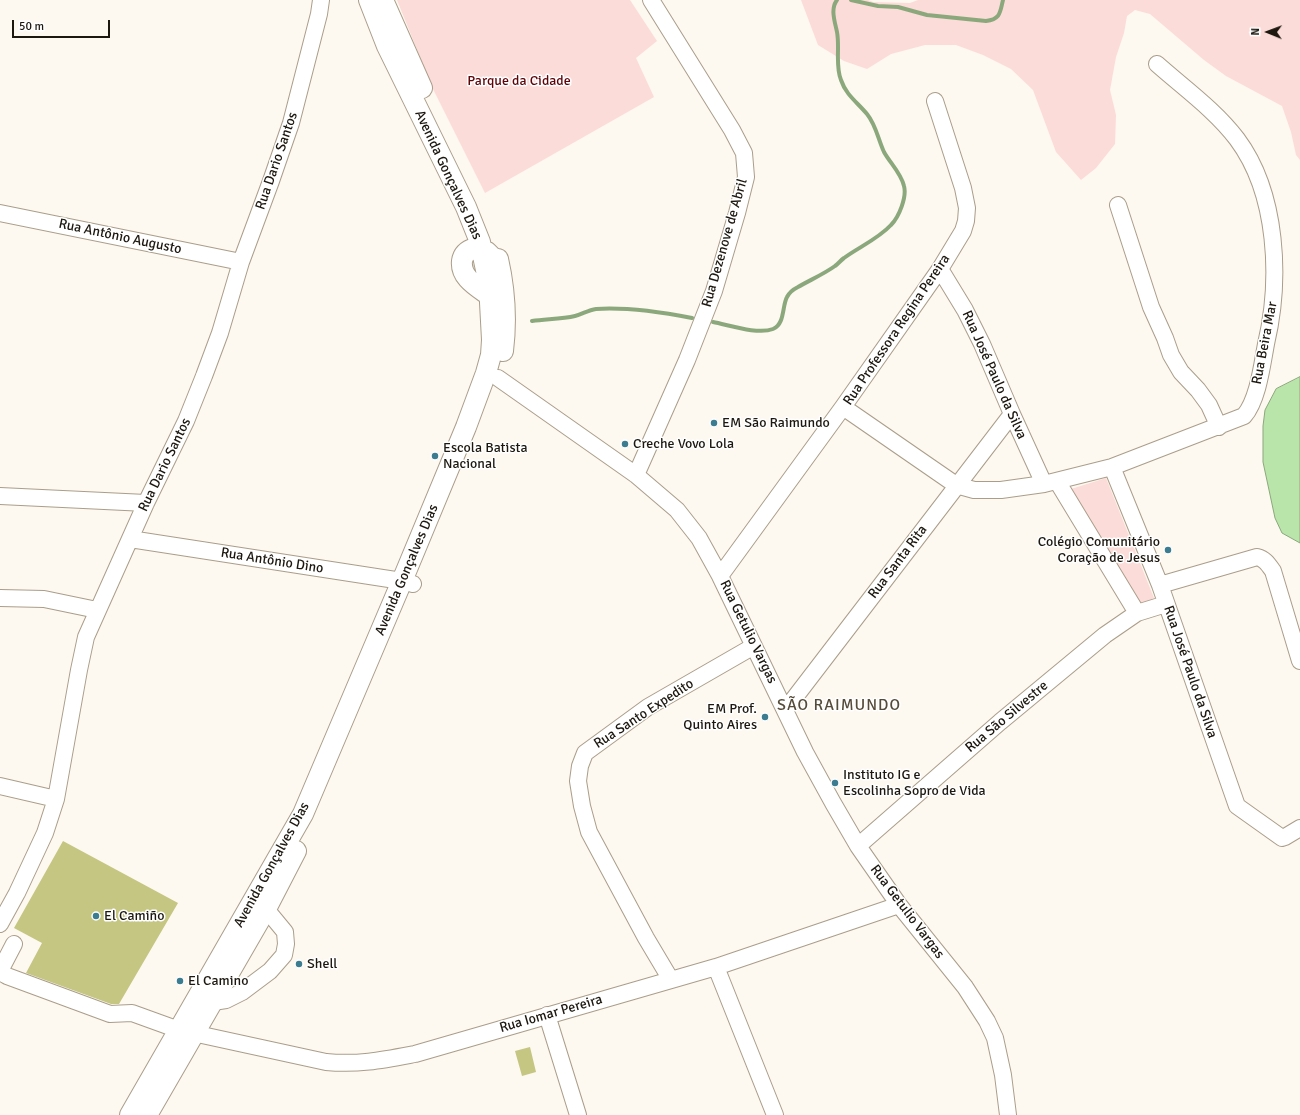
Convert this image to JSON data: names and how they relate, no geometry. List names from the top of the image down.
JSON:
{
  "streets": {
    "main road": ["Avenida Gonçalves Dias"],
    "street": [
      "Rua Dario Santos",
      "Rua Antônio Augusto",
      "Rua Dezenove de Abril",
      "Rua Professora Regina Pereira",
      "Rua Beira Mar",
      "Rua José Paulo da Silva",
      "Rua Antônio Dino",
      "Rua Santa Rita",
      "Rua Getulio Vargas",
      "Rua Santo Expedito",
      "Rua São Silvestre",
      "Rua Iomar Pereira"
    ]
  },
  "crossings": [
    ["Rua Dario Santos", "Rua Antônio Augusto"],
    ["Rua Dario Santos", "Rua Antônio Dino"],
    ["Avenida Gonçalves Dias", "Rua Antônio Dino"],
    ["Avenida Gonçalves Dias", "Rua Getulio Vargas"],
    ["Avenida Gonçalves Dias", "Rua Iomar Pereira"],
    ["Rua Dezenove de Abril", "Rua Getulio Vargas"],
    ["Rua Professora Regina Pereira", "Rua José Paulo da Silva"],
    ["Rua Professora Regina Pereira", "Rua Getulio Vargas"],
    ["Rua José Paulo da Silva", "Rua Santa Rita"],
    ["Rua José Paulo da Silva", "Rua São Silvestre"],
    ["Rua Santa Rita", "Rua Getulio Vargas"],
    ["Rua Getulio Vargas", "Rua Santo Expedito"],
    ["Rua Getulio Vargas", "Rua São Silvestre"],
    ["Rua Getulio Vargas", "Rua Iomar Pereira"],
    ["Rua Santo Expedito", "Rua Iomar Pereira"]
  ],
  "districts": ["SÃO RAIMUNDO"],
  "parks": ["Parque da Cidade"],
  "places": [
    "EM São Raimundo",
    "Creche Vovo Lola",
    "Escola Batista Nacional",
    "Colégio Comunitário Coração de Jesus",
    "EM Prof. Quinto Aires",
    "Instituto IG e Escolinha Sopro de Vida",
    "El Camiño",
    "Shell",
    "El Camino"
  ],
  "scale_bar": "50 m",
  "north": "left"
}
